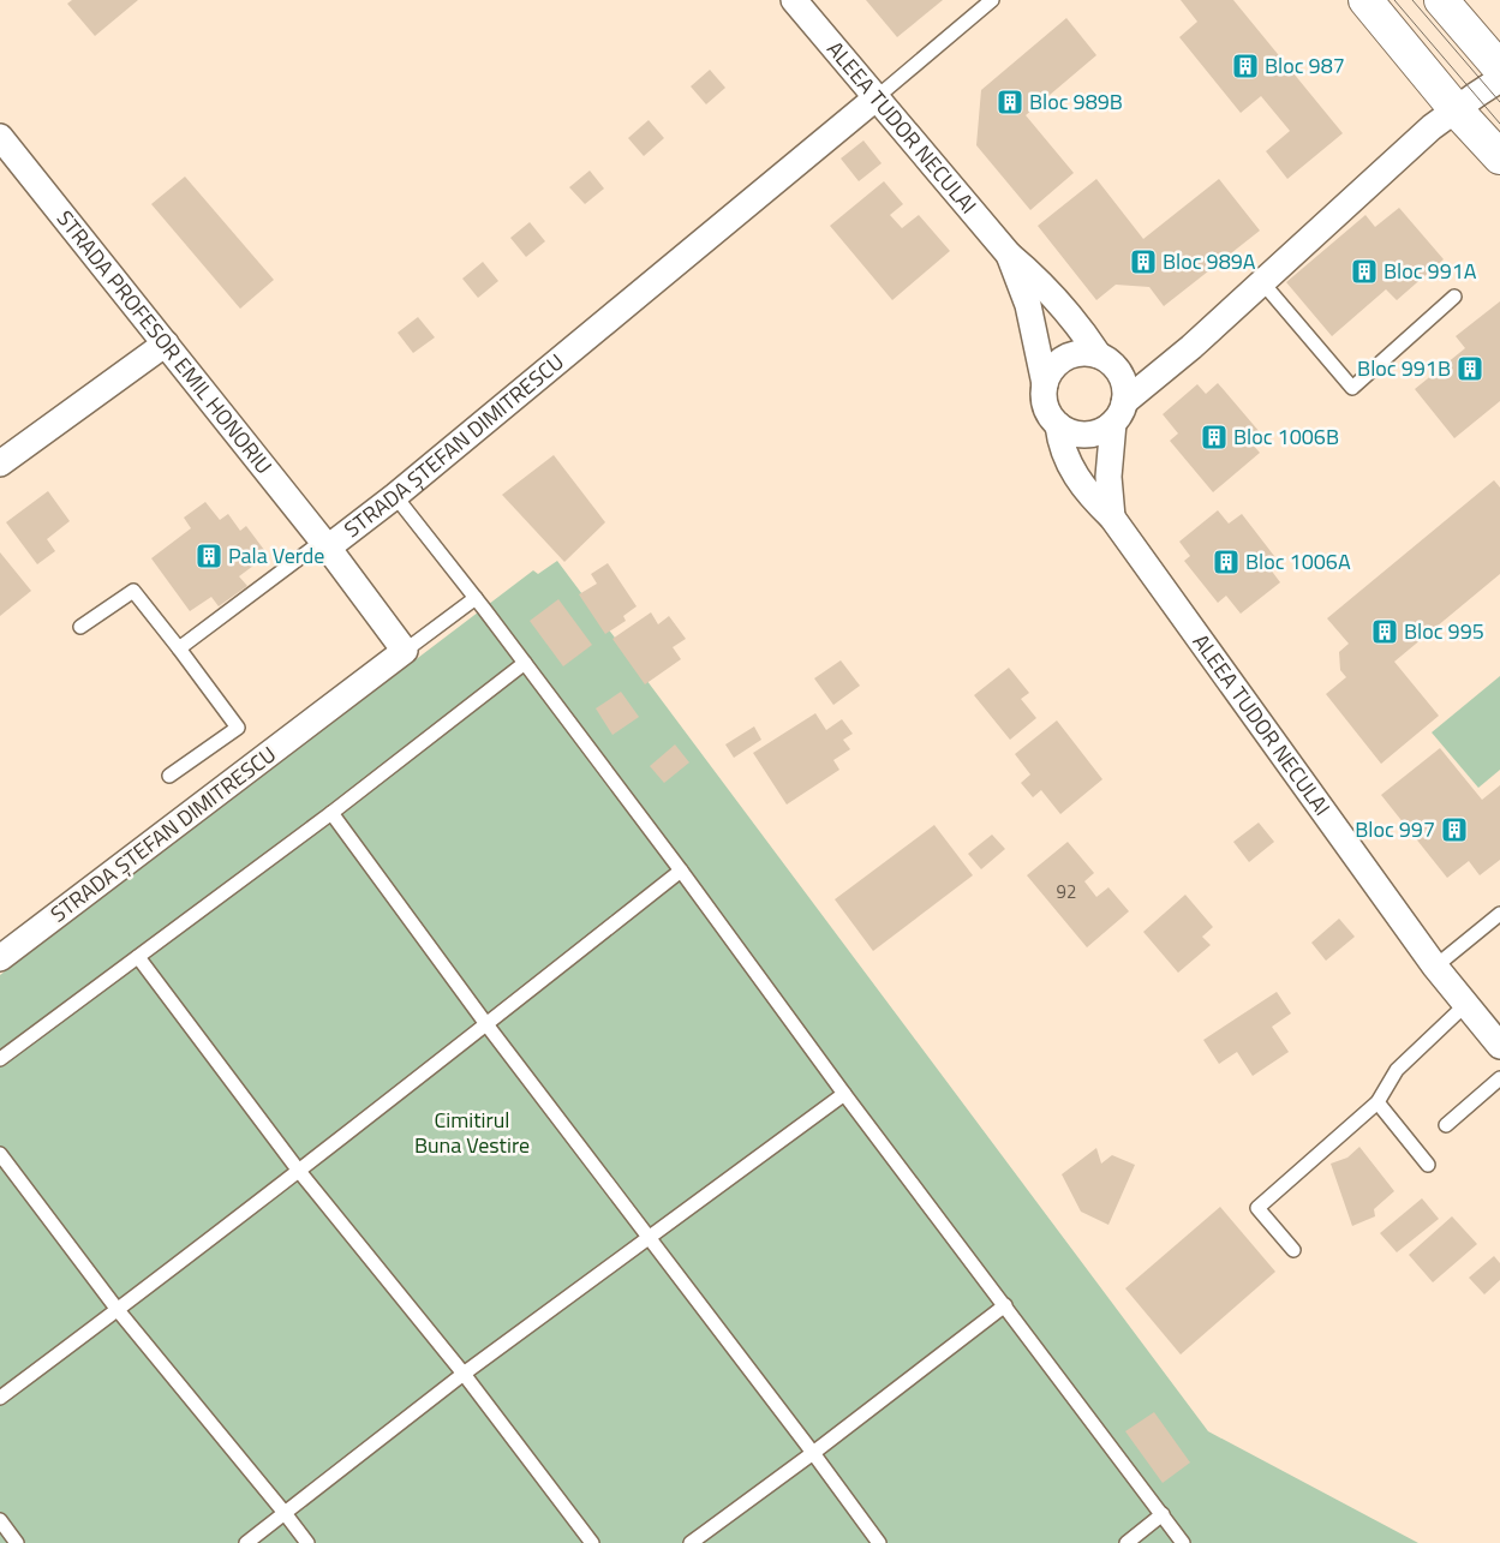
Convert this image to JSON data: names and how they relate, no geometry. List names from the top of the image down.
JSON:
{
  "streets": {
    "street": ["ALEEA TUDOR NECULAI", "STRADA PROFESOR EMIL HONORIU", "STRADA ȘTEFAN DIMITRESCU"]
  },
  "crossings": [
    ["ALEEA TUDOR NECULAI", "STRADA ȘTEFAN DIMITRESCU"],
    ["STRADA PROFESOR EMIL HONORIU", "STRADA ȘTEFAN DIMITRESCU"]
  ],
  "parks": ["Cimitirul Buna Vestire"],
  "places": {
    "building": [
      "Bloc 987",
      "Bloc 989B",
      "Bloc 989A",
      "Bloc 991A",
      "Bloc 991B",
      "Bloc 1006B",
      "Pala Verde",
      "Bloc 1006A",
      "Bloc 995",
      "Bloc 997"
    ]
  },
  "house_numbers": ["92"]
}
